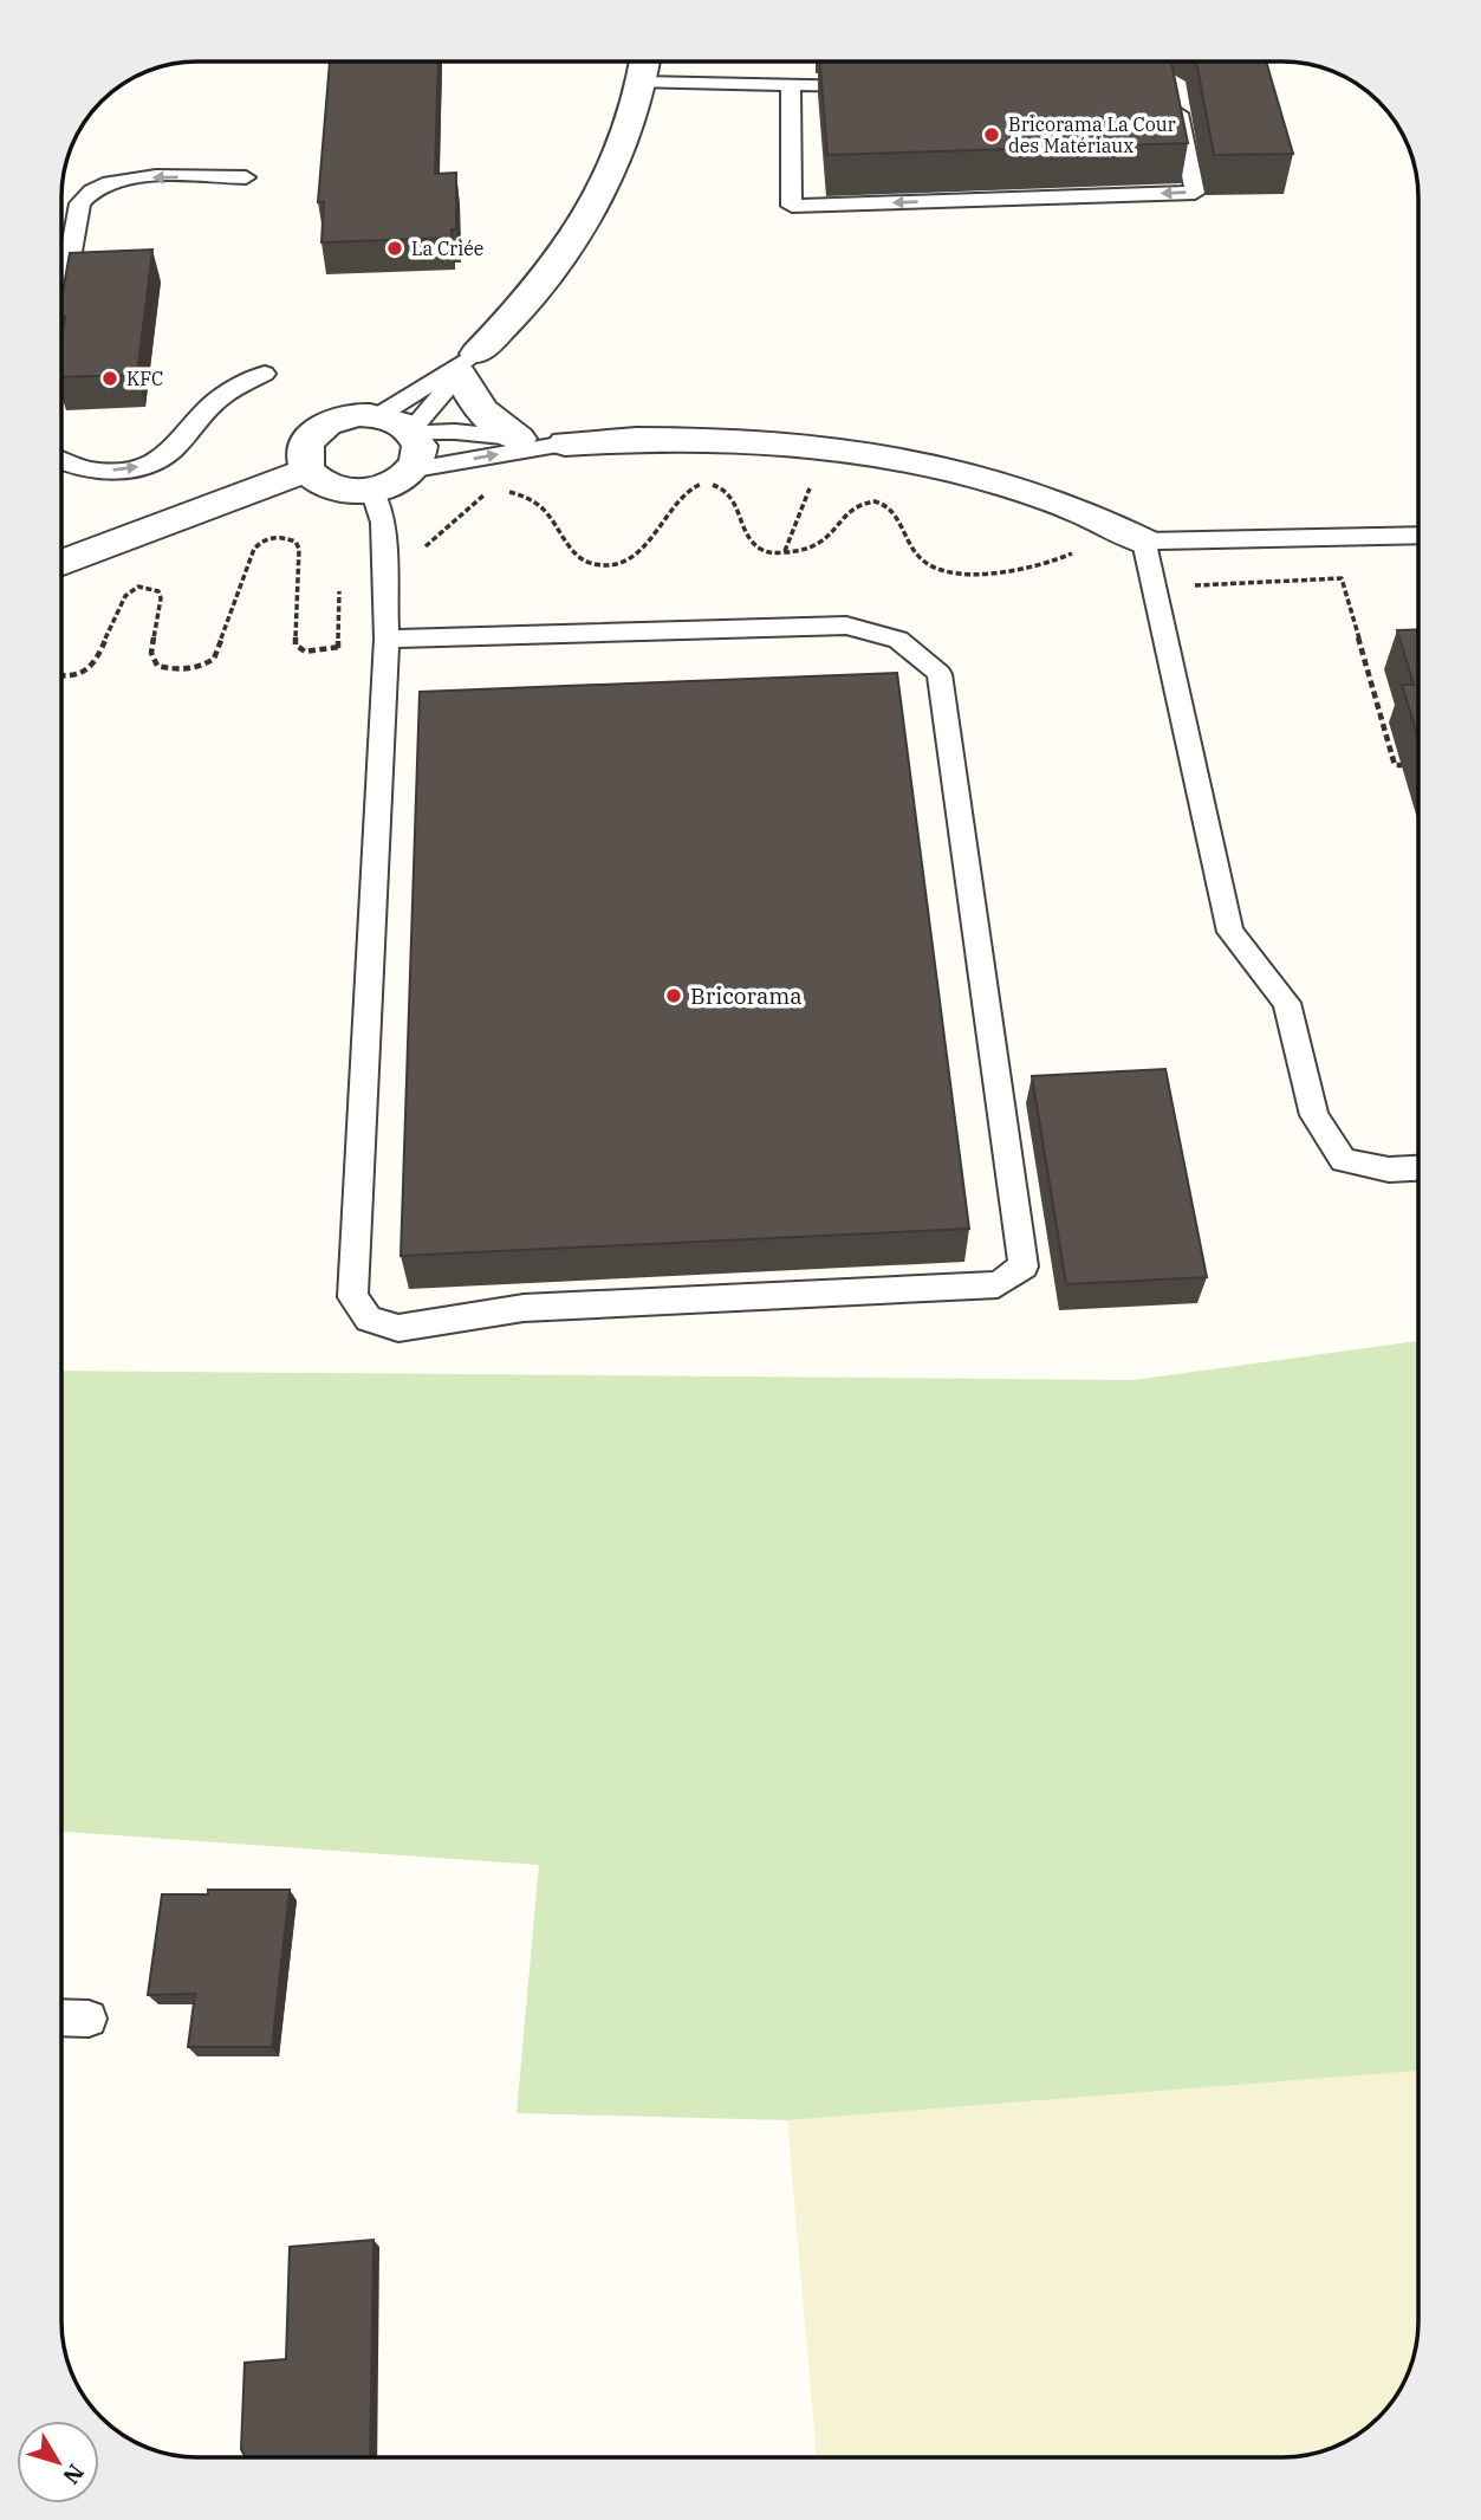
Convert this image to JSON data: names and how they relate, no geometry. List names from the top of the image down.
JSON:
{
  "places": [
    "Bricorama La Cour des Matériaux",
    "La Criée",
    "KFC",
    "Bricorama"
  ],
  "north": "bottom right"
}
